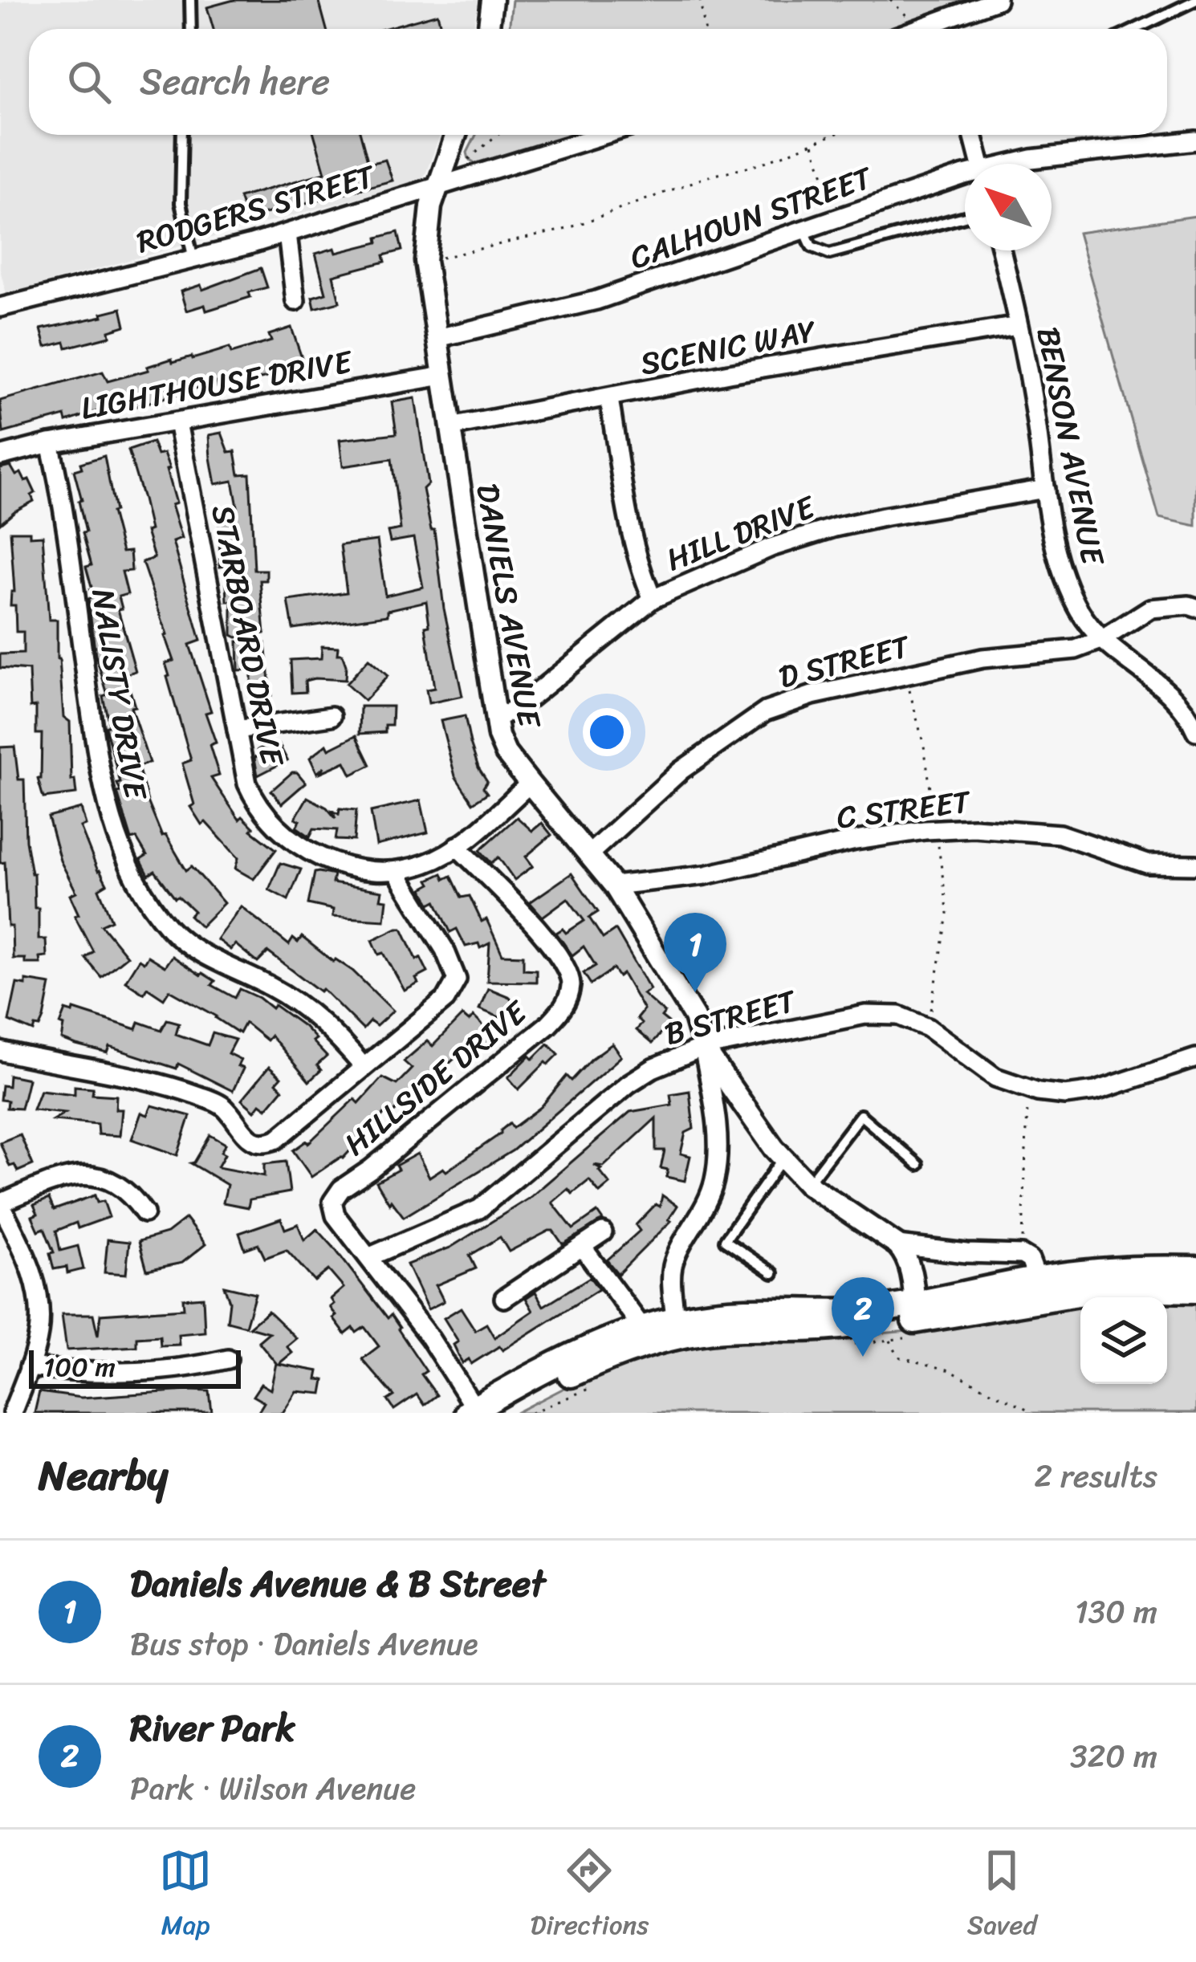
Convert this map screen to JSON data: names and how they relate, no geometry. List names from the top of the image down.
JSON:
{
  "streets": {
    "street": [
      "RODGERS STREET",
      "CALHOUN STREET",
      "SCENIC WAY",
      "LIGHTHOUSE DRIVE",
      "BENSON AVENUE",
      "HILL DRIVE",
      "DANIELS AVENUE",
      "STARBOARD DRIVE",
      "D STREET",
      "NALISTY DRIVE",
      "C STREET",
      "B STREET",
      "HILLSIDE DRIVE"
    ]
  },
  "crossings": [
    ["RODGERS STREET", "DANIELS AVENUE"],
    ["CALHOUN STREET", "DANIELS AVENUE"],
    ["SCENIC WAY", "BENSON AVENUE"],
    ["SCENIC WAY", "DANIELS AVENUE"],
    ["LIGHTHOUSE DRIVE", "DANIELS AVENUE"],
    ["LIGHTHOUSE DRIVE", "STARBOARD DRIVE"],
    ["LIGHTHOUSE DRIVE", "NALISTY DRIVE"],
    ["BENSON AVENUE", "HILL DRIVE"],
    ["BENSON AVENUE", "D STREET"],
    ["HILL DRIVE", "DANIELS AVENUE"],
    ["DANIELS AVENUE", "D STREET"],
    ["DANIELS AVENUE", "C STREET"],
    ["DANIELS AVENUE", "B STREET"],
    ["STARBOARD DRIVE", "HILLSIDE DRIVE"],
    ["B STREET", "HILLSIDE DRIVE"]
  ],
  "scale_bar": "100 m",
  "north": "top left",
  "page": {
    "search": "Search here",
    "pins": ["1", "2"],
    "scale": "100 m",
    "heading": ["Nearby", "2 results"],
    "list": [
      {
        "mark": "1",
        "name": "Daniels Avenue & B Street",
        "note": "Bus stop · Daniels Avenue",
        "value": "130 m"
      },
      {
        "mark": "2",
        "name": "River Park",
        "note": "Park · Wilson Avenue",
        "value": "320 m"
      }
    ],
    "nav": ["Map", "Directions", "Saved"]
  }
}
